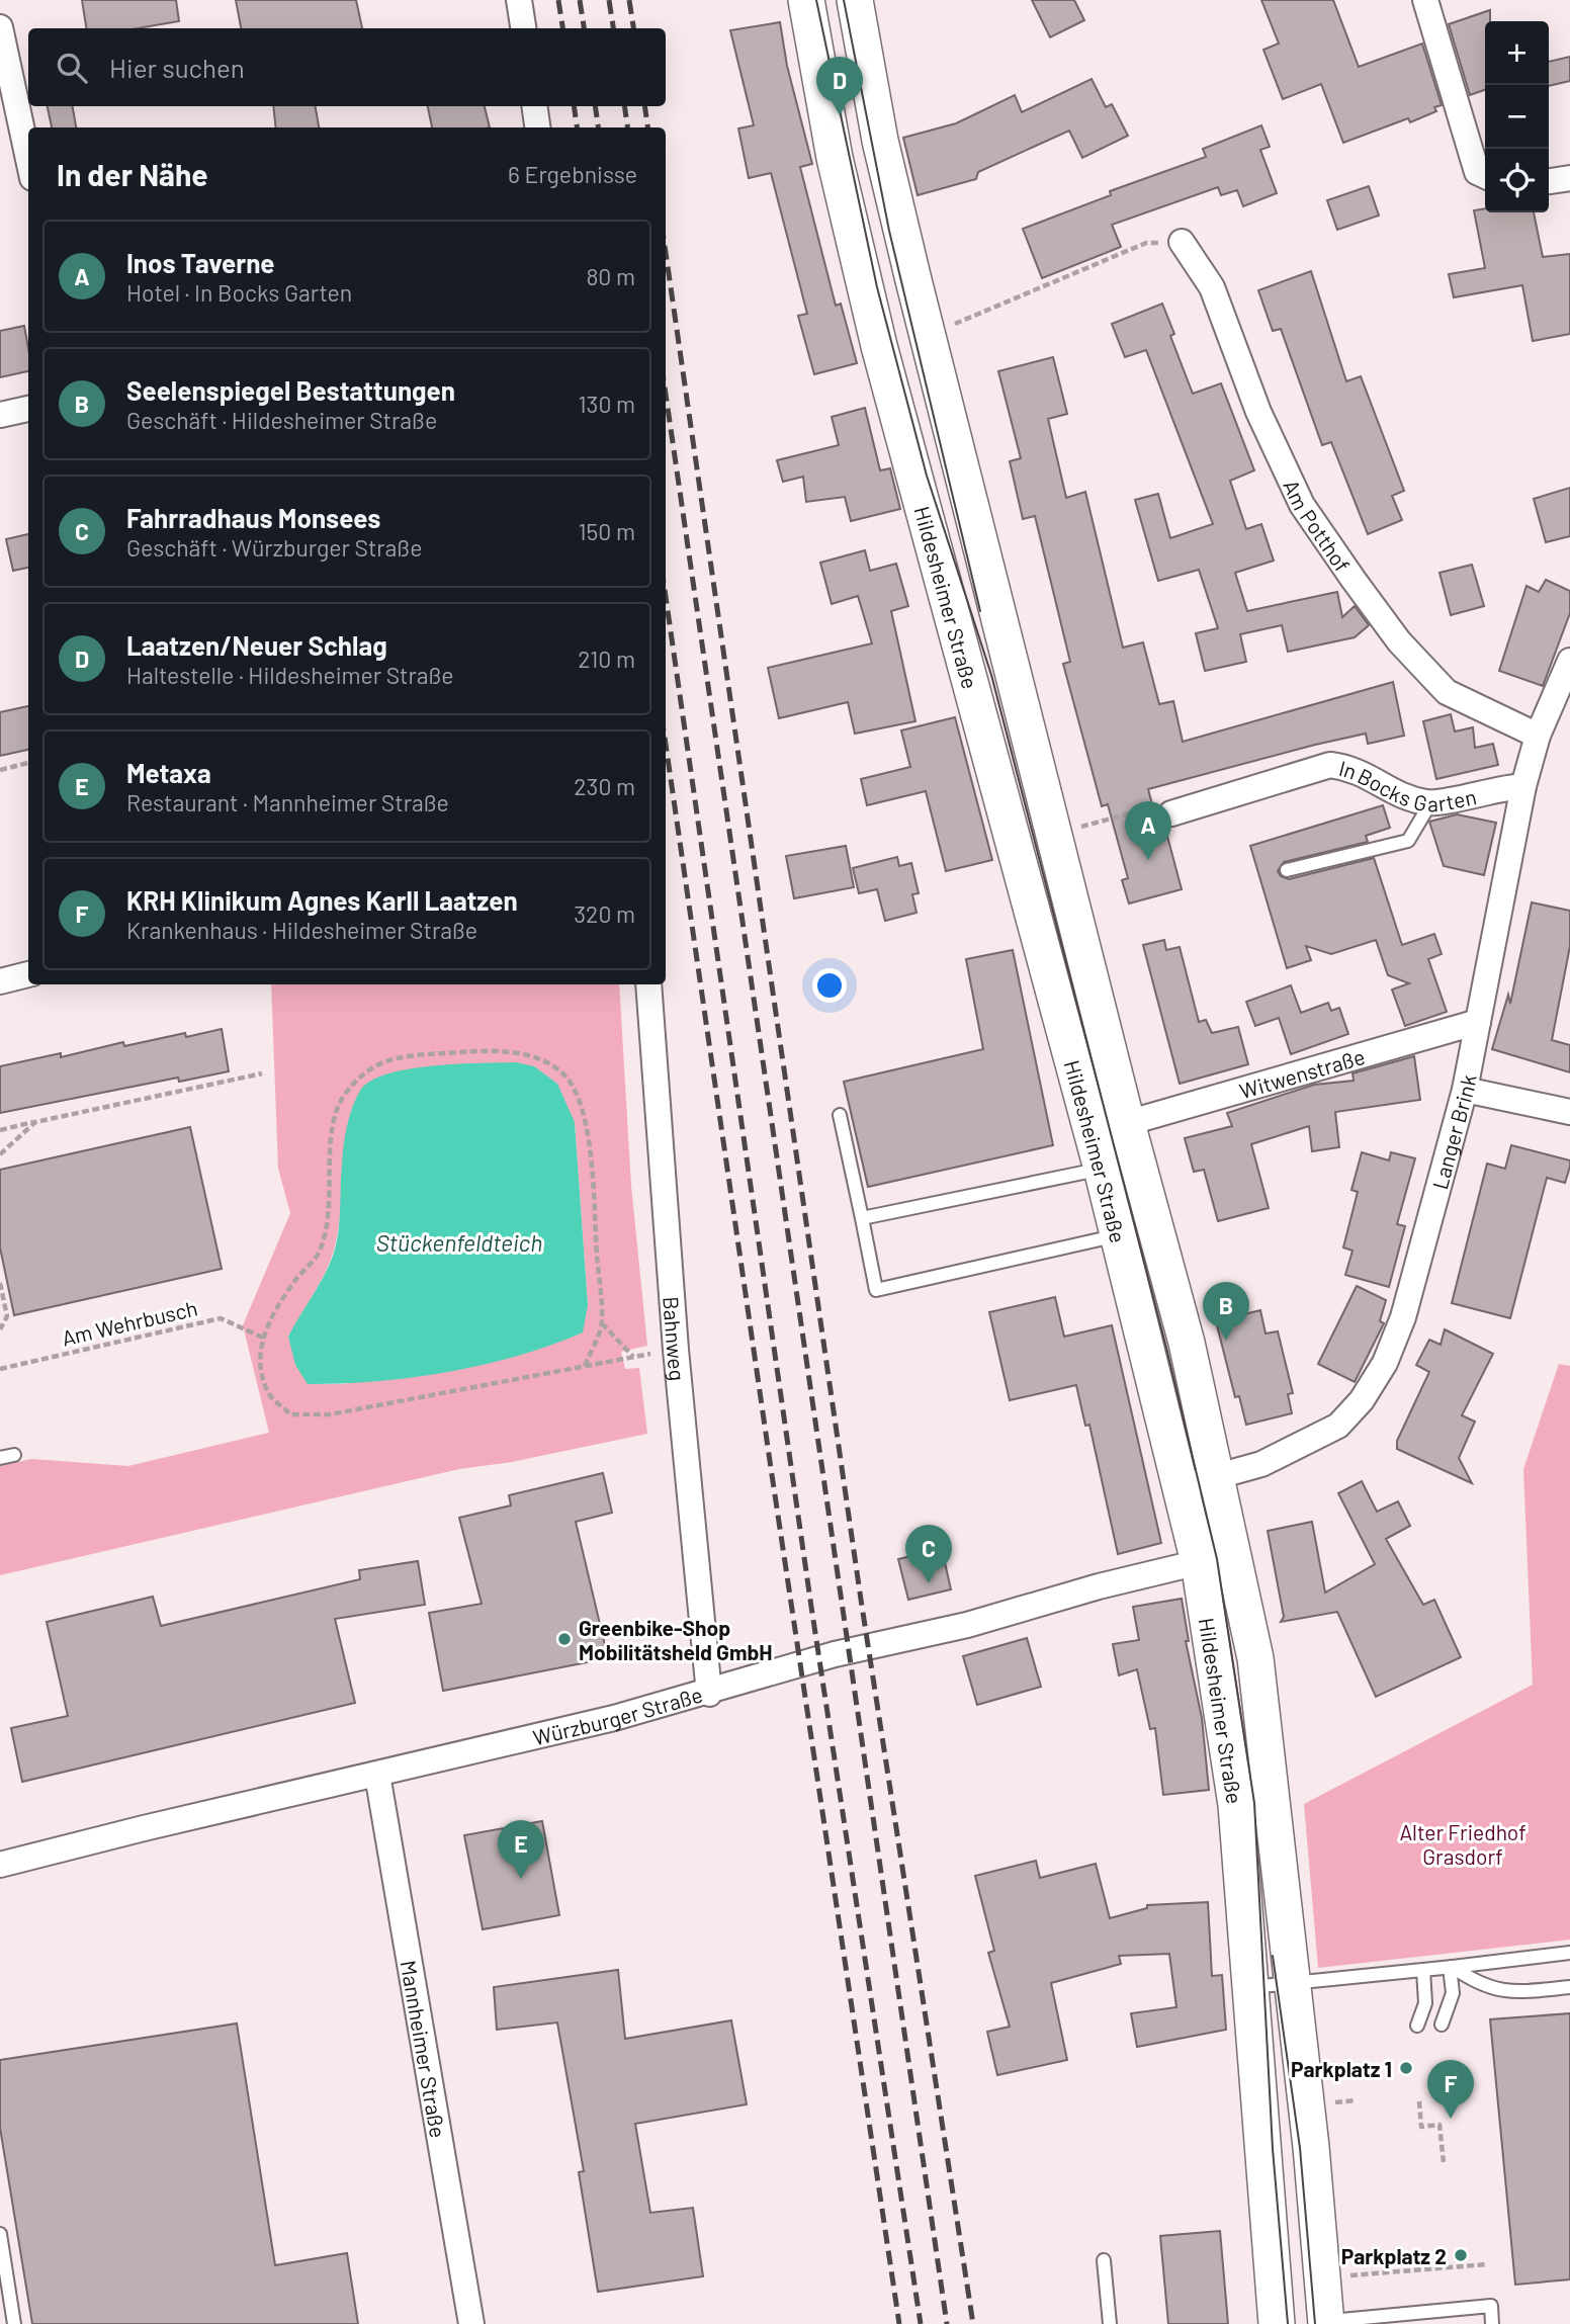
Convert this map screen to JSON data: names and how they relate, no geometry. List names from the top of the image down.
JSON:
{
  "streets": {
    "street": [
      "Am Potthof",
      "Hildesheimer Straße",
      "In Bocks Garten",
      "Witwenstraße",
      "Langer Brink",
      "Bahnweg",
      "Würzburger Straße",
      "Mannheimer Straße"
    ],
    "path": ["Am Wehrbusch"]
  },
  "crossings": [
    ["Am Potthof", "Langer Brink"],
    ["Hildesheimer Straße", "Witwenstraße"],
    ["Hildesheimer Straße", "Langer Brink"],
    ["Hildesheimer Straße", "Würzburger Straße"],
    ["In Bocks Garten", "Langer Brink"],
    ["Witwenstraße", "Langer Brink"],
    ["Bahnweg", "Würzburger Straße"],
    ["Würzburger Straße", "Mannheimer Straße"]
  ],
  "water": ["Stückenfeldteich"],
  "parks": ["Alter Friedhof Grasdorf"],
  "places": ["Greenbike-Shop Mobilitätsheld GmbH", "Parkplatz 1", "Parkplatz 2"],
  "page": {
    "map_buttons": ["+", "−"],
    "search": "Hier suchen",
    "pins": [
      "D",
      "A",
      "B",
      "C",
      "E",
      "F"
    ],
    "heading": ["In der Nähe", "6 Ergebnisse"],
    "list": [
      {
        "mark": "A",
        "name": "Inos Taverne",
        "note": "Hotel · In Bocks Garten",
        "value": "80 m"
      },
      {
        "mark": "B",
        "name": "Seelenspiegel Bestattungen",
        "note": "Geschäft · Hildesheimer Straße",
        "value": "130 m"
      },
      {
        "mark": "C",
        "name": "Fahrradhaus Monsees",
        "note": "Geschäft · Würzburger Straße",
        "value": "150 m"
      },
      {
        "mark": "D",
        "name": "Laatzen/Neuer Schlag",
        "note": "Haltestelle · Hildesheimer Straße",
        "value": "210 m"
      },
      {
        "mark": "E",
        "name": "Metaxa",
        "note": "Restaurant · Mannheimer Straße",
        "value": "230 m"
      },
      {
        "mark": "F",
        "name": "KRH Klinikum Agnes Karll Laatzen",
        "note": "Krankenhaus · Hildesheimer Straße",
        "value": "320 m"
      }
    ]
  }
}
